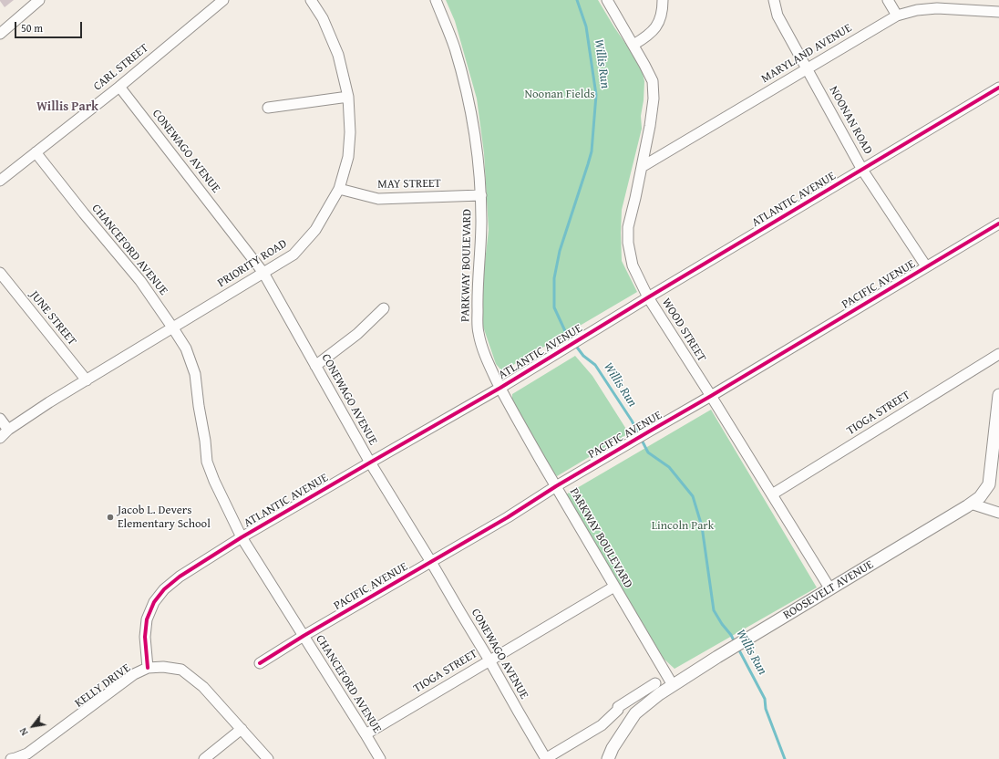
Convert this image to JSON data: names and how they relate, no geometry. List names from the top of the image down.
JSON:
{
  "streets": {
    "main road": ["ROOSEVELT AVENUE"],
    "street": [
      "MARYLAND AVENUE",
      "CARL STREET",
      "NOONAN ROAD",
      "CONEWAGO AVENUE",
      "MAY STREET",
      "ATLANTIC AVENUE",
      "CHANCEFORD AVENUE",
      "PRIORITY ROAD",
      "PARKWAY BOULEVARD",
      "PACIFIC AVENUE",
      "JUNE STREET",
      "WOOD STREET",
      "TIOGA STREET",
      "KELLY DRIVE"
    ]
  },
  "crossings": [
    ["MARYLAND AVENUE", "NOONAN ROAD"],
    ["MARYLAND AVENUE", "WOOD STREET"],
    ["CARL STREET", "CONEWAGO AVENUE"],
    ["CARL STREET", "CHANCEFORD AVENUE"],
    ["NOONAN ROAD", "ATLANTIC AVENUE"],
    ["NOONAN ROAD", "PACIFIC AVENUE"],
    ["CONEWAGO AVENUE", "ATLANTIC AVENUE"],
    ["CONEWAGO AVENUE", "PRIORITY ROAD"],
    ["CONEWAGO AVENUE", "PACIFIC AVENUE"],
    ["CONEWAGO AVENUE", "TIOGA STREET"],
    ["MAY STREET", "PRIORITY ROAD"],
    ["MAY STREET", "PARKWAY BOULEVARD"],
    ["ATLANTIC AVENUE", "CHANCEFORD AVENUE"],
    ["ATLANTIC AVENUE", "PARKWAY BOULEVARD"],
    ["ATLANTIC AVENUE", "WOOD STREET"],
    ["ATLANTIC AVENUE", "KELLY DRIVE"],
    ["CHANCEFORD AVENUE", "PRIORITY ROAD"],
    ["CHANCEFORD AVENUE", "PACIFIC AVENUE"],
    ["CHANCEFORD AVENUE", "TIOGA STREET"],
    ["PRIORITY ROAD", "JUNE STREET"],
    ["PARKWAY BOULEVARD", "PACIFIC AVENUE"],
    ["PARKWAY BOULEVARD", "TIOGA STREET"],
    ["PARKWAY BOULEVARD", "ROOSEVELT AVENUE"],
    ["PACIFIC AVENUE", "WOOD STREET"],
    ["WOOD STREET", "TIOGA STREET"],
    ["WOOD STREET", "ROOSEVELT AVENUE"]
  ],
  "districts": ["Willis Park"],
  "water": ["Willis Run"],
  "parks": ["Noonan Fields", "Lincoln Park"],
  "places": ["Jacob L. Devers Elementary School"],
  "scale_bar": "50 m",
  "north": "bottom left"
}
